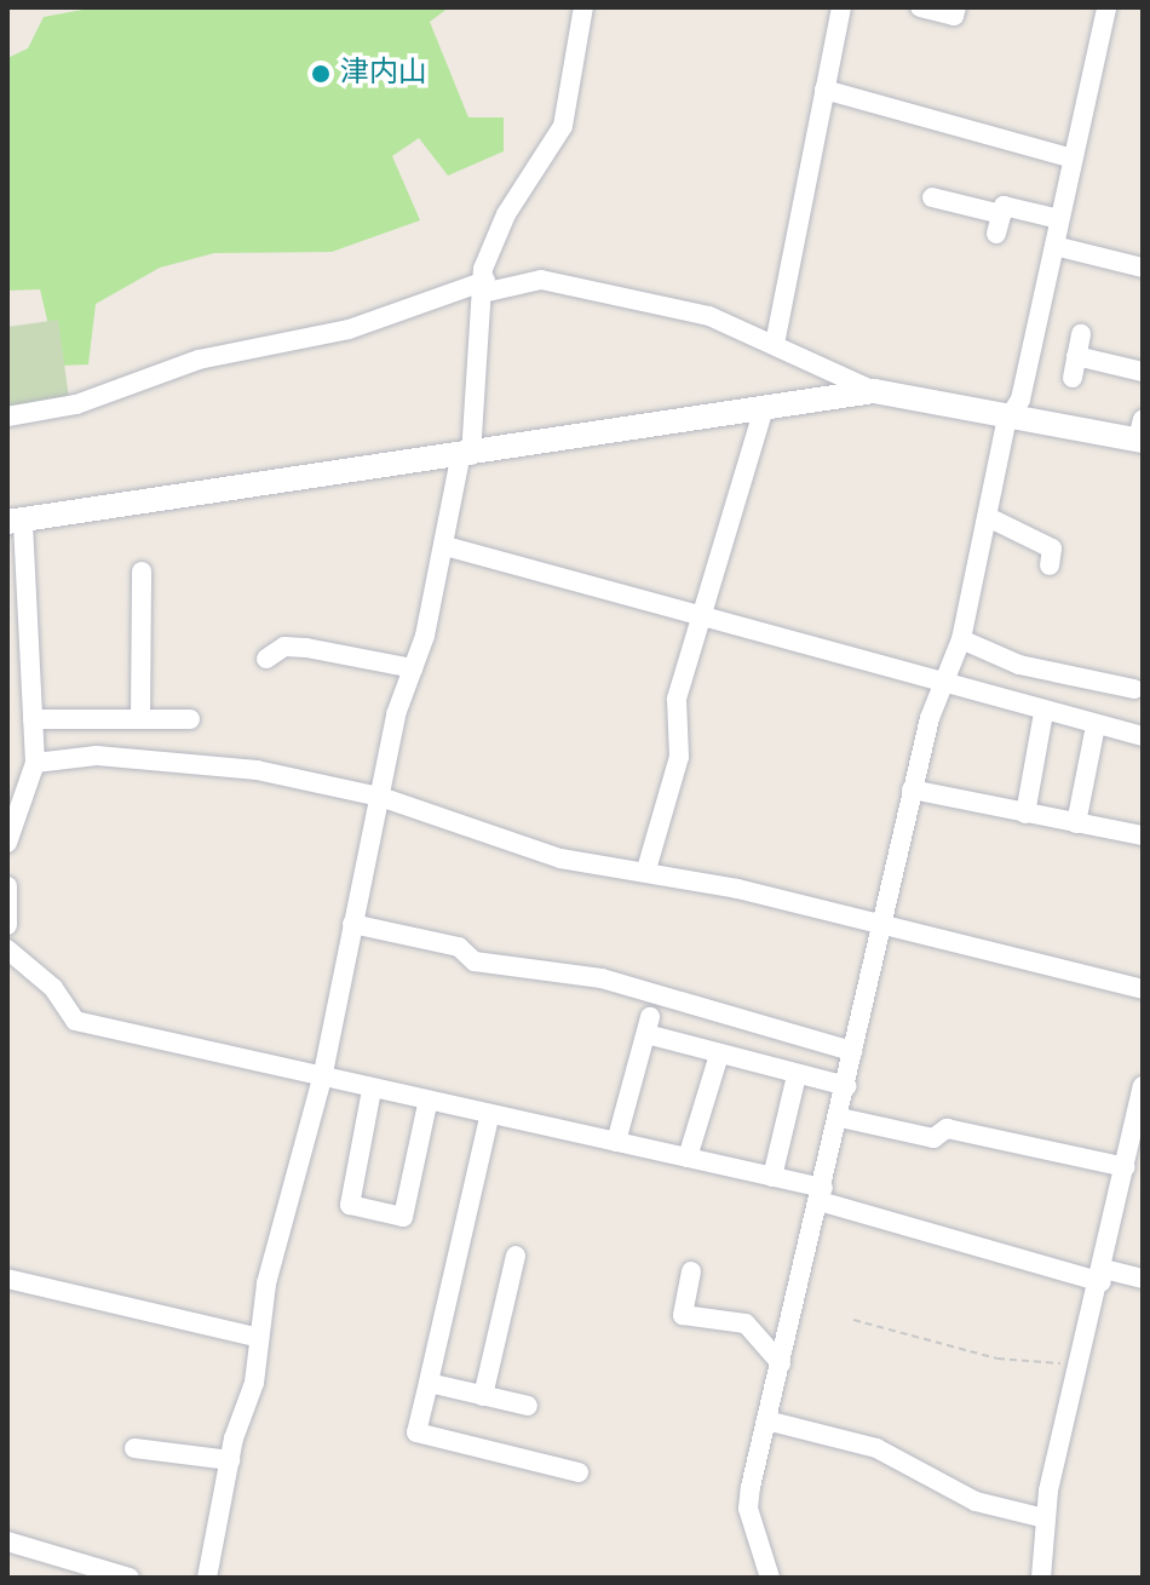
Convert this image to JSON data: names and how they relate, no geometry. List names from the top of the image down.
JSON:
{
  "places": ["津内山"]
}
